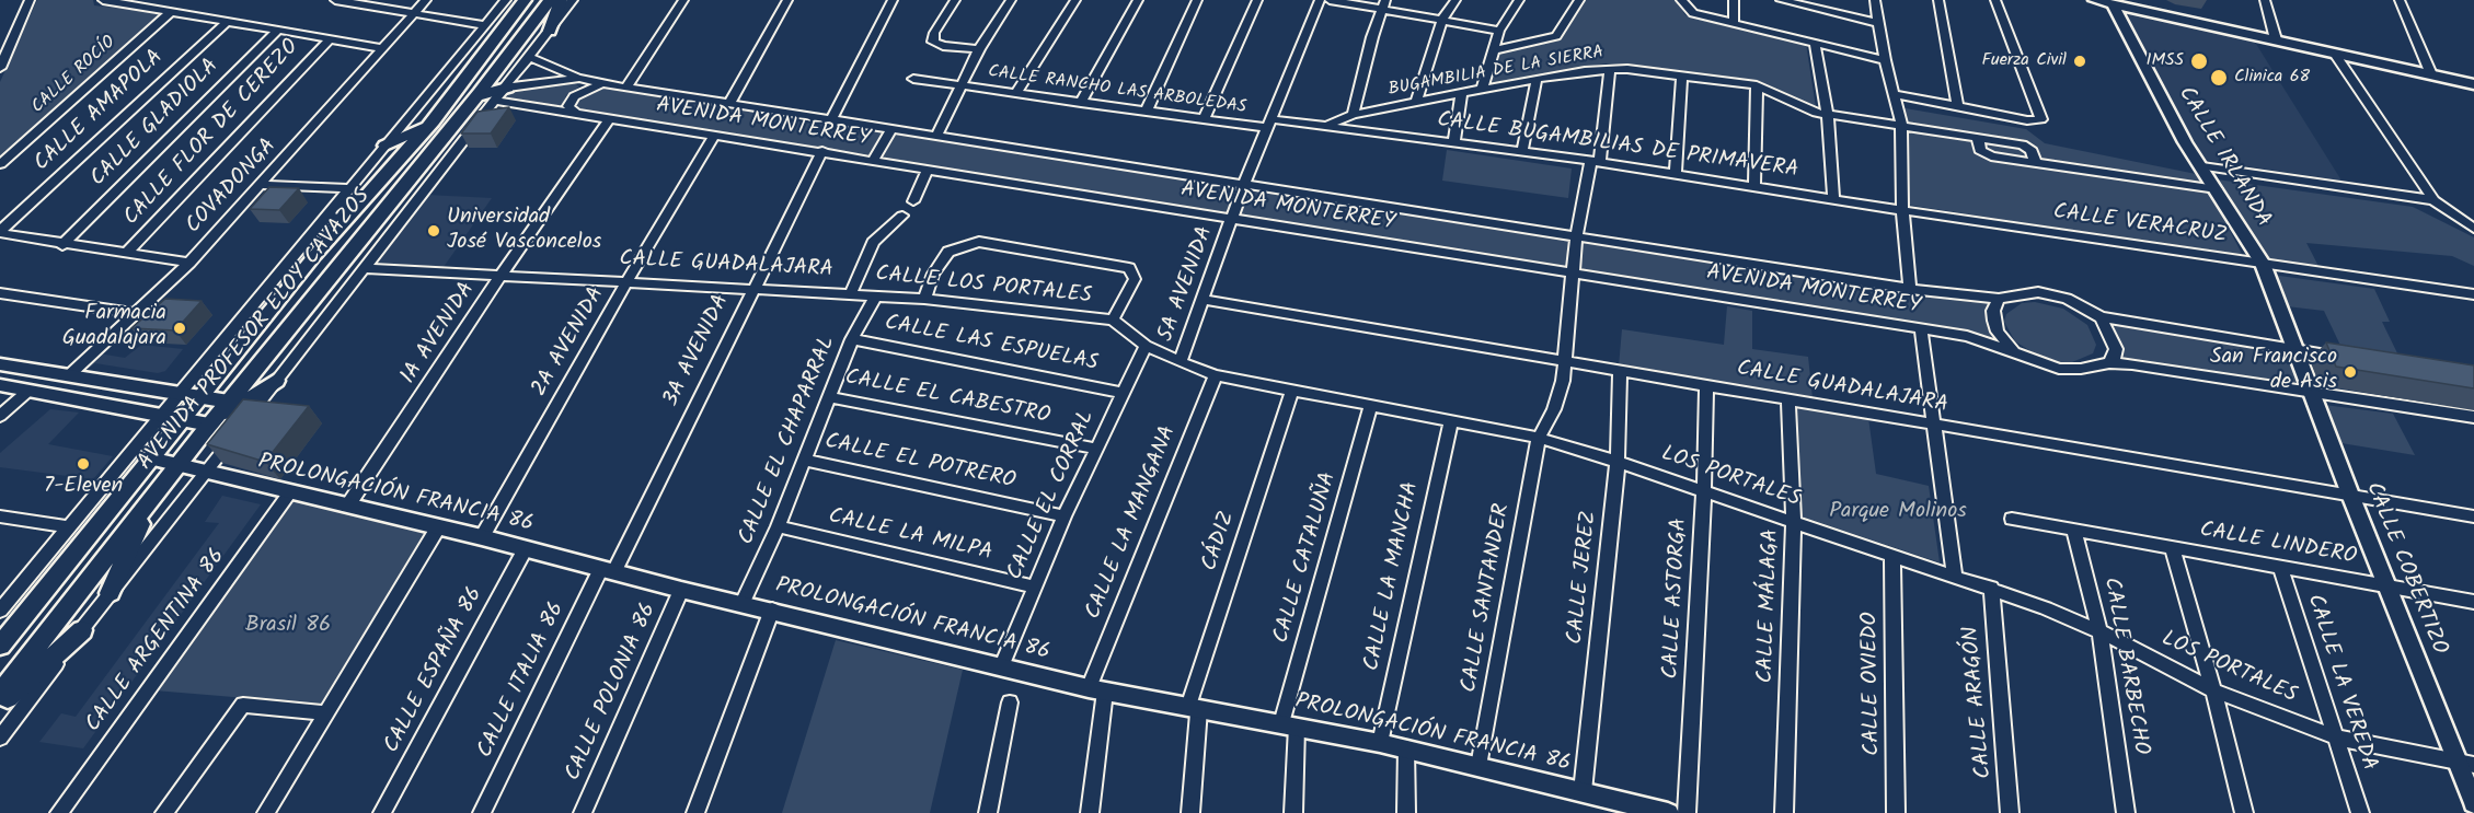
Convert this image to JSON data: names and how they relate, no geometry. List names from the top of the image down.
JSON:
{
  "streets": {
    "main road": ["AVENIDA PROFESOR ELOY CAVAZOS"],
    "street": [
      "BUGAMBILIA DE LA SIERRA",
      "CALLE ROCÍO",
      "CALLE RANCHO LAS ARBOLEDAS",
      "CALLE AMAPOLA",
      "CALLE GLADIOLA",
      "AVENIDA MONTERREY",
      "CALLE FLOR DE CEREZO",
      "CALLE BUGAMBILIAS DE PRIMAVERA",
      "CALLE IRLANDA",
      "COVADONGA",
      "CALLE VERACRUZ",
      "CALLE GUADALAJARA",
      "5A AVENIDA",
      "CALLE LOS PORTALES",
      "1A AVENIDA",
      "2A AVENIDA",
      "CALLE LAS ESPUELAS",
      "3A AVENIDA",
      "CALLE EL CABESTRO",
      "CALLE EL CHAPARRAL",
      "CALLE EL POTRERO",
      "LOS PORTALES",
      "PROLONGACIÓN FRANCIA 86",
      "CALLE EL CORRAL",
      "CALLE LA MANGANA",
      "CALLE LA MILPA",
      "CÁDIZ",
      "CALLE LINDERO",
      "CALLE CATALUÑA",
      "CALLE COBERTIZO",
      "CALLE LA MANCHA",
      "CALLE JEREZ",
      "CALLE SANTANDER",
      "CALLE ASTORGA",
      "CALLE MÁLAGA",
      "CALLE ARGENTINA 86",
      "CALLE BARBECHO",
      "CALLE ESPAÑA 86",
      "CALLE ITALIA 86",
      "CALLE LA VEREDA",
      "CALLE OVIEDO",
      "CALLE POLONIA 86",
      "CALLE ARAGÓN"
    ]
  },
  "crossings": [
    ["BUGAMBILIA DE LA SIERRA", "CALLE BUGAMBILIAS DE PRIMAVERA"],
    ["BUGAMBILIA DE LA SIERRA", "CALLE SANTANDER"],
    ["CALLE RANCHO LAS ARBOLEDAS", "CALLE BUGAMBILIAS DE PRIMAVERA"],
    ["CALLE RANCHO LAS ARBOLEDAS", "5A AVENIDA"],
    ["AVENIDA MONTERREY", "CALLE IRLANDA"],
    ["AVENIDA MONTERREY", "5A AVENIDA"],
    ["AVENIDA MONTERREY", "1A AVENIDA"],
    ["AVENIDA MONTERREY", "2A AVENIDA"],
    ["AVENIDA MONTERREY", "3A AVENIDA"],
    ["AVENIDA MONTERREY", "CALLE COBERTIZO"],
    ["AVENIDA MONTERREY", "CALLE SANTANDER"],
    ["CALLE BUGAMBILIAS DE PRIMAVERA", "CALLE VERACRUZ"],
    ["CALLE BUGAMBILIAS DE PRIMAVERA", "5A AVENIDA"],
    ["CALLE BUGAMBILIAS DE PRIMAVERA", "CALLE SANTANDER"],
    ["CALLE IRLANDA", "CALLE VERACRUZ"],
    ["CALLE IRLANDA", "CALLE COBERTIZO"],
    ["CALLE GUADALAJARA", "5A AVENIDA"],
    ["CALLE GUADALAJARA", "CALLE LOS PORTALES"],
    ["CALLE GUADALAJARA", "1A AVENIDA"],
    ["CALLE GUADALAJARA", "2A AVENIDA"],
    ["CALLE GUADALAJARA", "3A AVENIDA"],
    ["CALLE GUADALAJARA", "CALLE COBERTIZO"],
    ["CALLE GUADALAJARA", "CALLE JEREZ"],
    ["CALLE GUADALAJARA", "CALLE SANTANDER"],
    ["CALLE GUADALAJARA", "CALLE ASTORGA"],
    ["CALLE GUADALAJARA", "CALLE MÁLAGA"],
    ["5A AVENIDA", "LOS PORTALES"],
    ["CALLE LOS PORTALES", "CALLE EL CHAPARRAL"],
    ["CALLE LOS PORTALES", "LOS PORTALES"],
    ["AVENIDA PROFESOR ELOY CAVAZOS", "PROLONGACIÓN FRANCIA 86"],
    ["1A AVENIDA", "PROLONGACIÓN FRANCIA 86"],
    ["2A AVENIDA", "PROLONGACIÓN FRANCIA 86"],
    ["CALLE LAS ESPUELAS", "CALLE EL CHAPARRAL"],
    ["CALLE LAS ESPUELAS", "CALLE EL CORRAL"],
    ["3A AVENIDA", "PROLONGACIÓN FRANCIA 86"],
    ["3A AVENIDA", "CALLE ITALIA 86"],
    ["CALLE EL CABESTRO", "CALLE EL CHAPARRAL"],
    ["CALLE EL CABESTRO", "CALLE EL CORRAL"],
    ["CALLE EL CHAPARRAL", "CALLE EL POTRERO"],
    ["CALLE EL CHAPARRAL", "PROLONGACIÓN FRANCIA 86"],
    ["CALLE EL CHAPARRAL", "CALLE LA MILPA"],
    ["CALLE EL POTRERO", "CALLE EL CORRAL"],
    ["LOS PORTALES", "CALLE EL CORRAL"],
    ["LOS PORTALES", "CALLE LA MANGANA"],
    ["LOS PORTALES", "CÁDIZ"],
    ["LOS PORTALES", "CALLE CATALUÑA"],
    ["LOS PORTALES", "CALLE COBERTIZO"],
    ["LOS PORTALES", "CALLE LA MANCHA"],
    ["LOS PORTALES", "CALLE JEREZ"],
    ["LOS PORTALES", "CALLE SANTANDER"],
    ["LOS PORTALES", "CALLE ASTORGA"],
    ["LOS PORTALES", "CALLE MÁLAGA"],
    ["LOS PORTALES", "CALLE BARBECHO"],
    ["LOS PORTALES", "CALLE LA VEREDA"],
    ["LOS PORTALES", "CALLE OVIEDO"],
    ["LOS PORTALES", "CALLE ARAGÓN"],
    ["PROLONGACIÓN FRANCIA 86", "CALLE EL CORRAL"],
    ["PROLONGACIÓN FRANCIA 86", "CALLE LA MANGANA"],
    ["PROLONGACIÓN FRANCIA 86", "CÁDIZ"],
    ["PROLONGACIÓN FRANCIA 86", "CALLE CATALUÑA"],
    ["PROLONGACIÓN FRANCIA 86", "CALLE LA MANCHA"],
    ["PROLONGACIÓN FRANCIA 86", "CALLE JEREZ"],
    ["PROLONGACIÓN FRANCIA 86", "CALLE SANTANDER"],
    ["PROLONGACIÓN FRANCIA 86", "CALLE ARGENTINA 86"],
    ["PROLONGACIÓN FRANCIA 86", "CALLE ESPAÑA 86"],
    ["PROLONGACIÓN FRANCIA 86", "CALLE ITALIA 86"],
    ["PROLONGACIÓN FRANCIA 86", "CALLE POLONIA 86"],
    ["CALLE EL CORRAL", "CALLE LA MILPA"],
    ["CALLE LINDERO", "CALLE COBERTIZO"],
    ["CALLE LINDERO", "CALLE BARBECHO"],
    ["CALLE LINDERO", "CALLE LA VEREDA"]
  ],
  "parks": ["Parque Molinos", "Brasil 86"],
  "places": [
    "Fuerza Civil",
    "IMSS",
    "Clinica 68",
    "Universidad José Vasconcelos",
    "Farmacia Guadalajara",
    "San Francisco de Asis",
    "7-Eleven"
  ]
}
